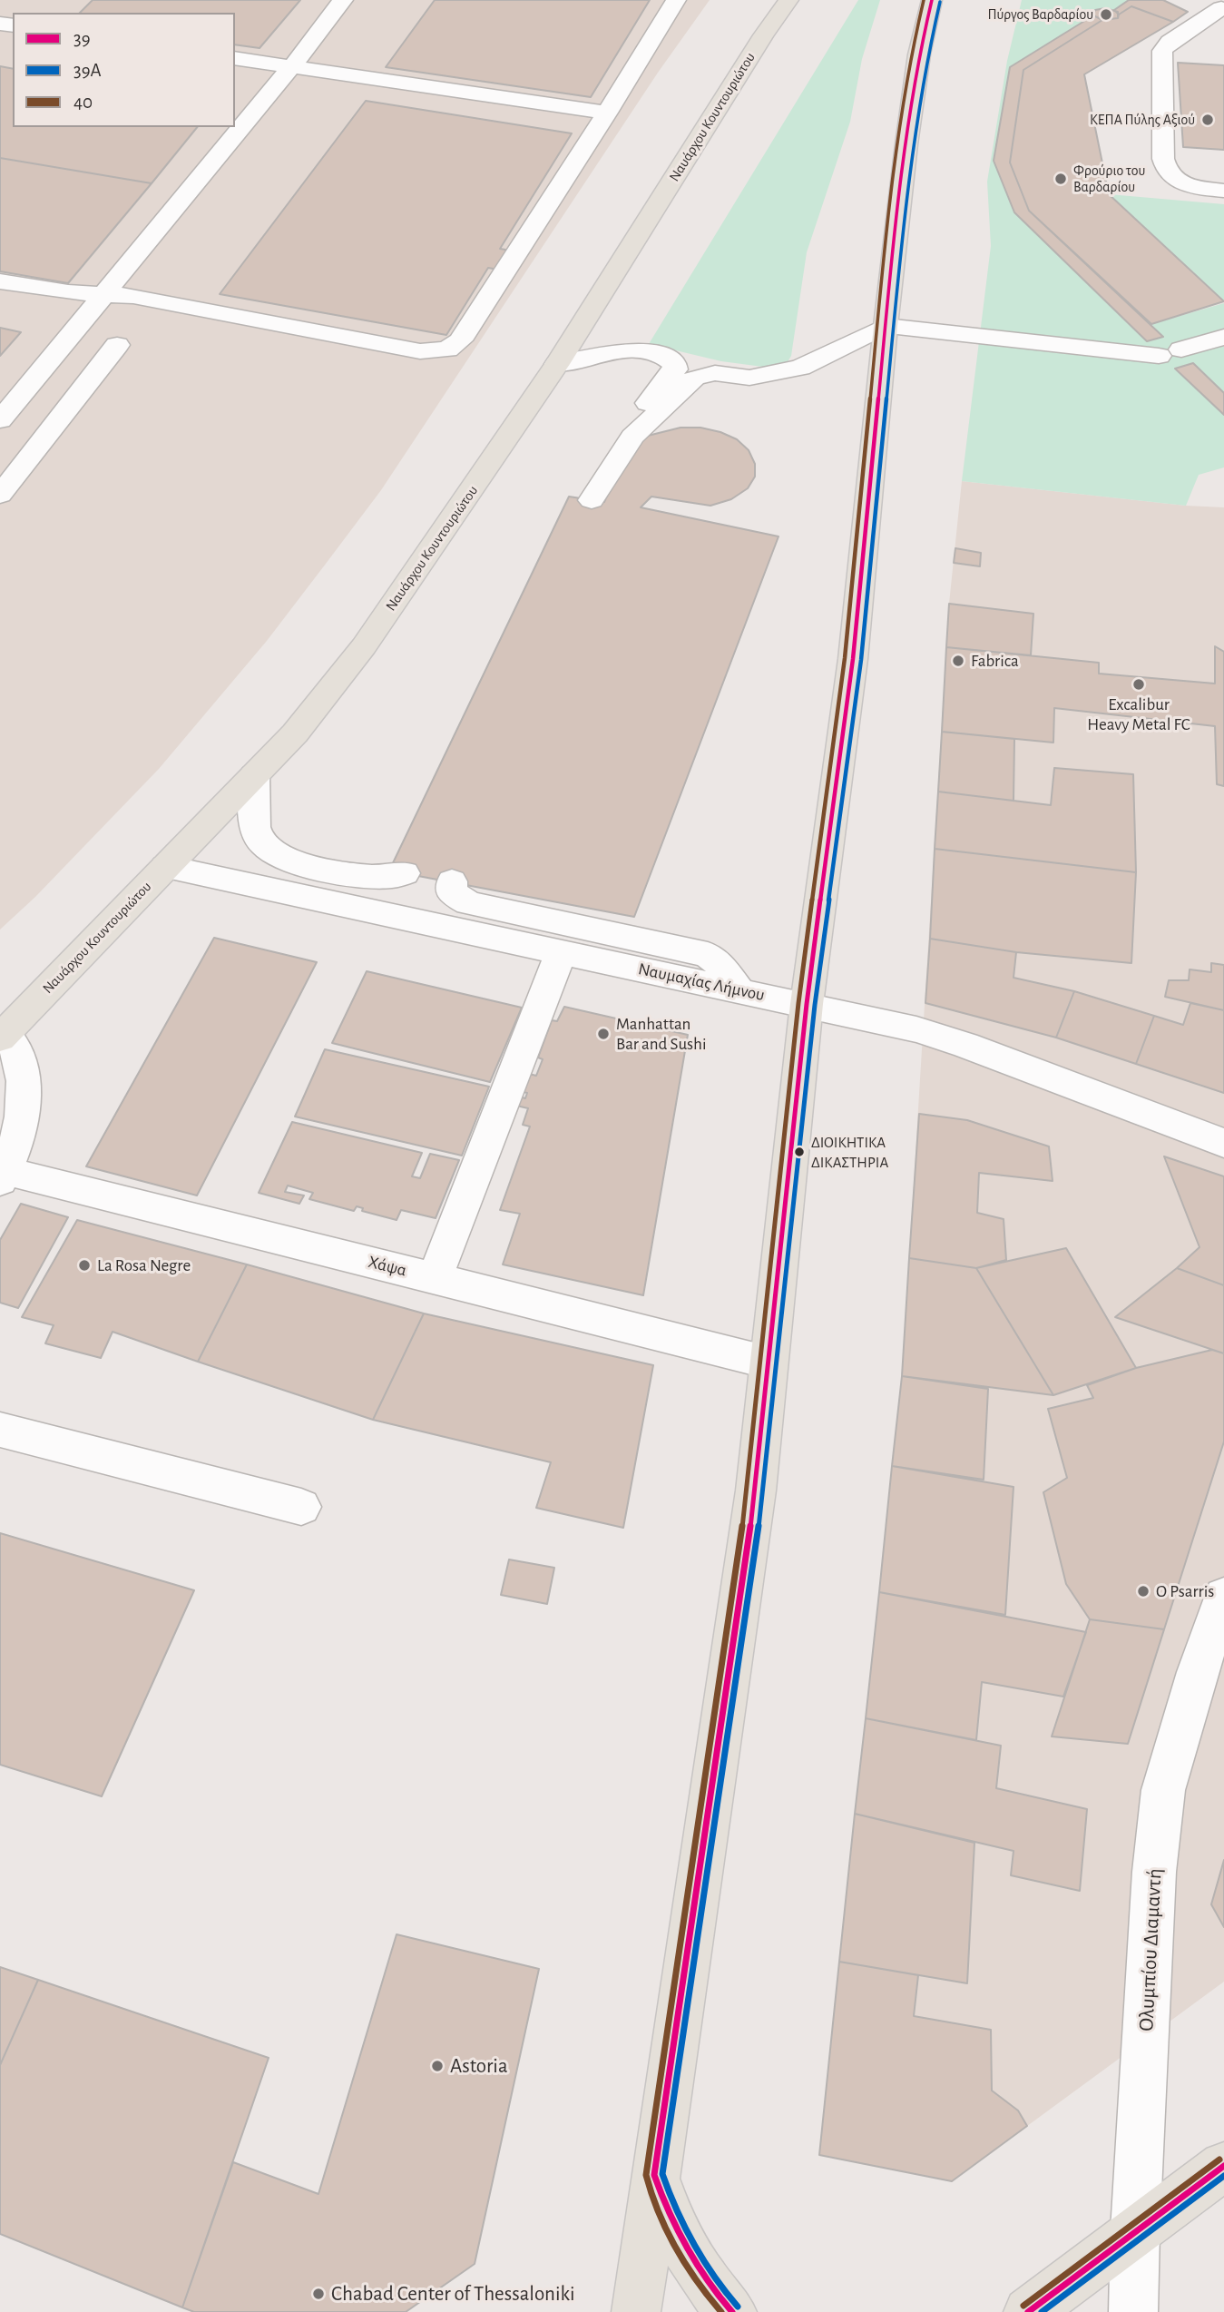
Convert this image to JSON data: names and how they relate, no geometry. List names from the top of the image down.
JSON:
{
  "streets": {
    "main road": ["Ναυάρχου Κουντουριώτου"],
    "street": ["Ναυμαχίας Λήμνου", "Χάψα", "Ολυμπίου Διαμαντή"]
  },
  "crossings": [
    ["Ναυάρχου Κουντουριώτου", "Ναυμαχίας Λήμνου"]
  ],
  "places": [
    "Πύργος Βαρδαρίου",
    "ΚΕΠΑ Πύλης Αξιού",
    "Φρούριο του Βαρδαρίου",
    "Fabrica",
    "Excalibur Heavy Metal FC",
    "Manhattan Bar and Sushi",
    "ΔΙΟΙΚΗΤΙΚΑ ΔΙΚΑΣΤΗΡΙΑ",
    "La Rosa Negre",
    "O Psarris",
    "Astoria",
    "Chabad Center of Thessaloniki"
  ],
  "lines": ["transit line 39", "transit line 40", "transit line 39Α"],
  "legend": ["39", "39Α", "40"]
}
